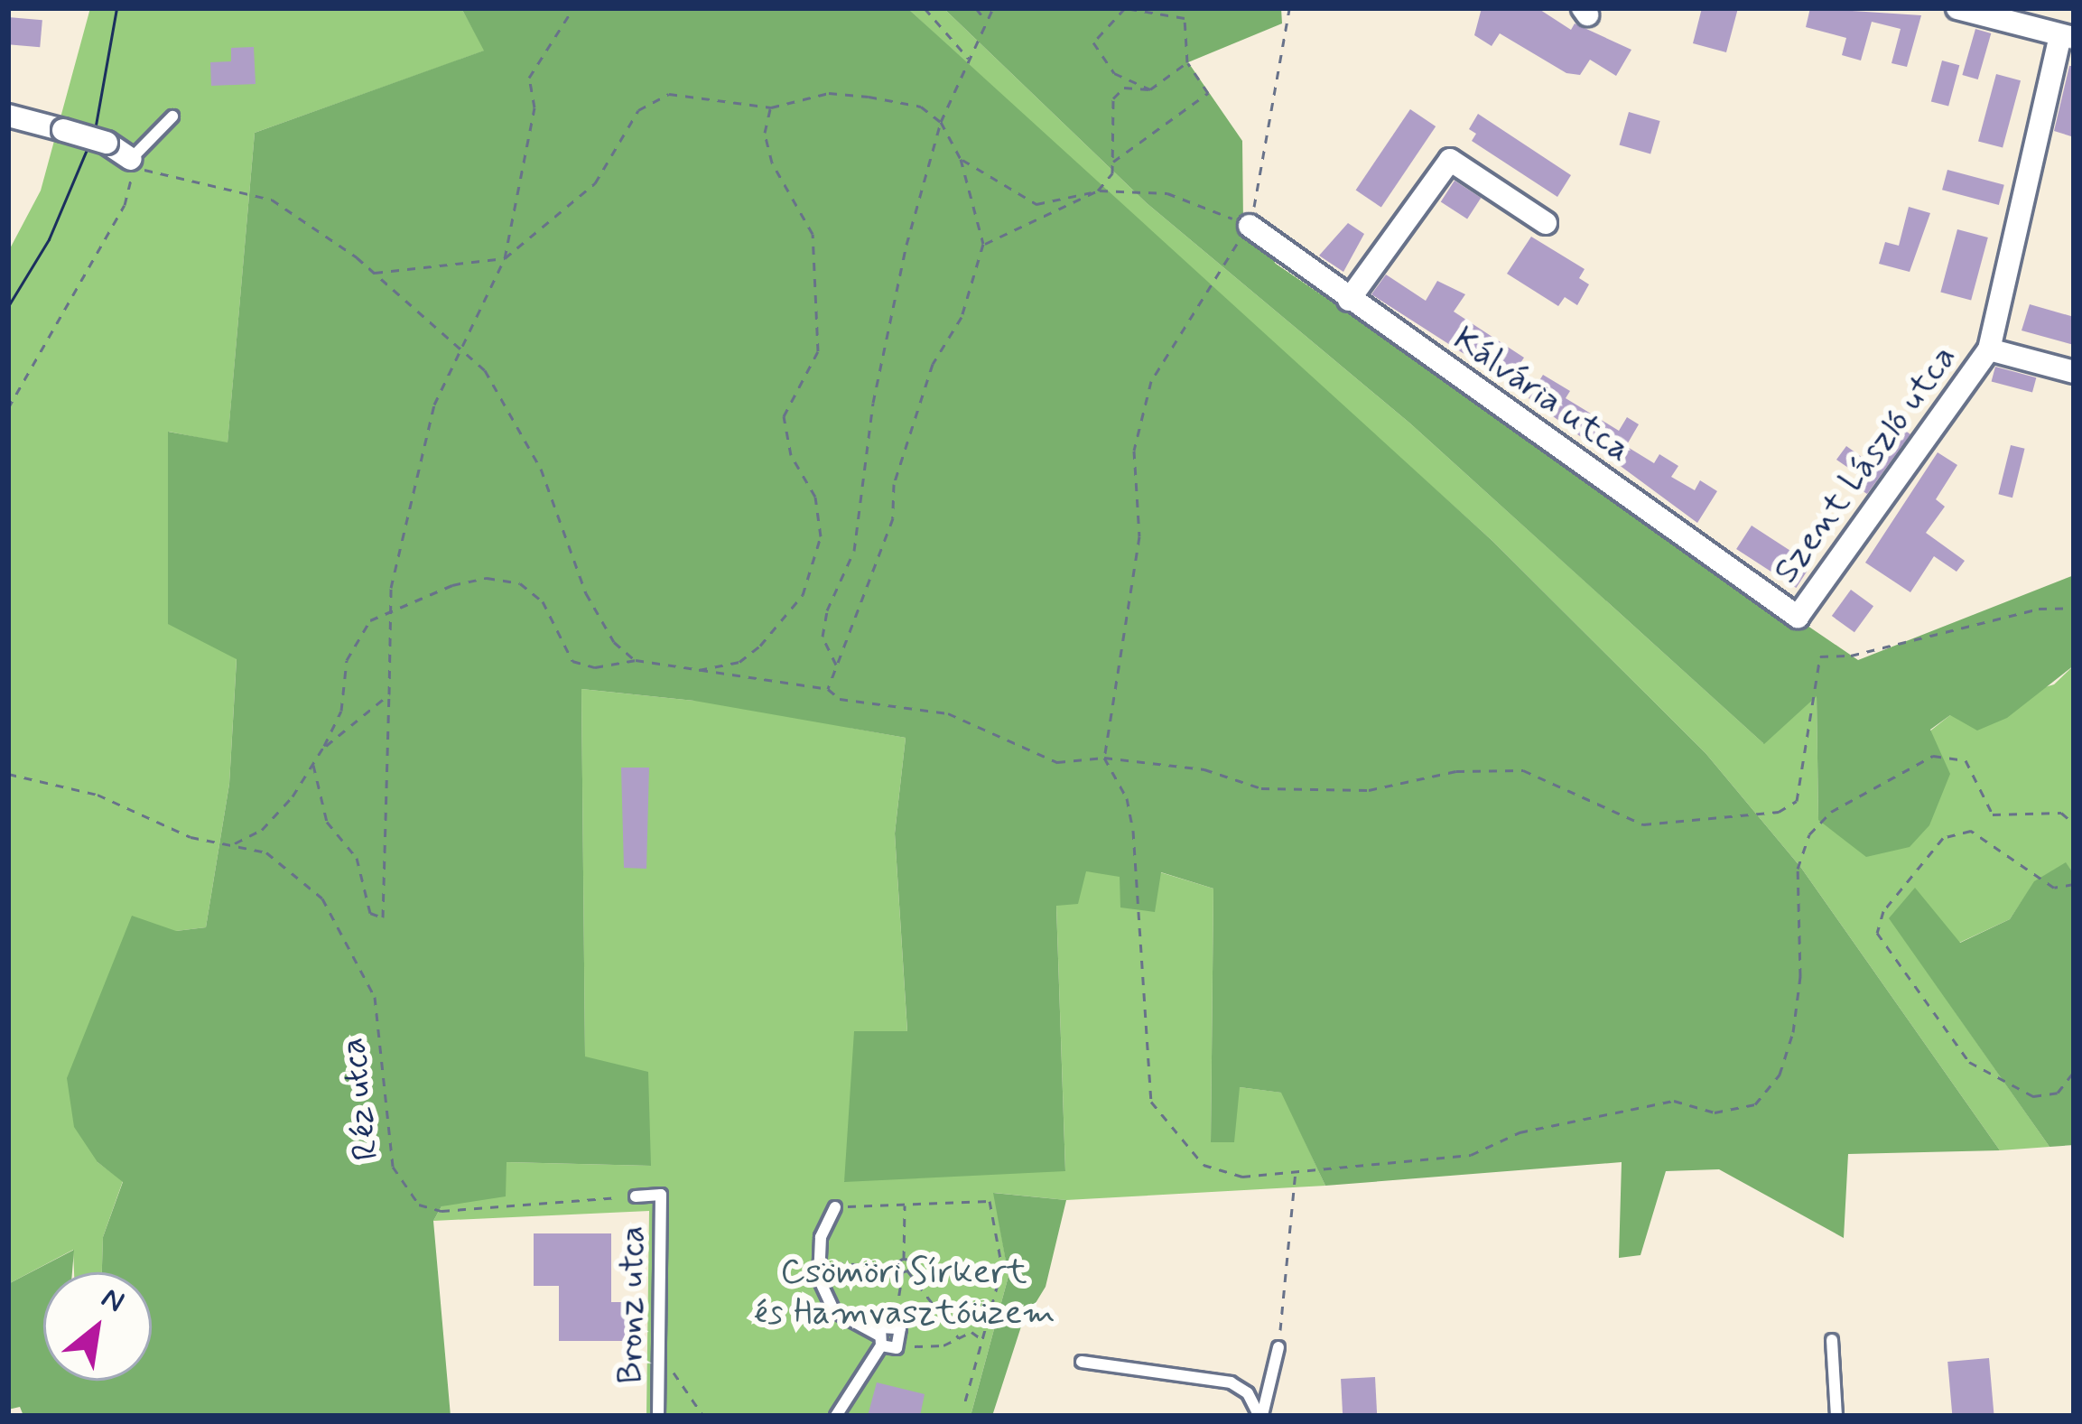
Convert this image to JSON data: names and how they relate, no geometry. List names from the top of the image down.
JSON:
{
  "streets": {
    "street": ["Kálvária utca", "Szent László utca"],
    "lane": ["Bronz utca"],
    "path": ["Réz utca"]
  },
  "crossings": [
    ["Kálvária utca", "Szent László utca"],
    ["Réz utca", "Bronz utca"]
  ],
  "parks": ["Csömöri Sírkert és Hamvasztóüzem"],
  "north": "top right"
}
